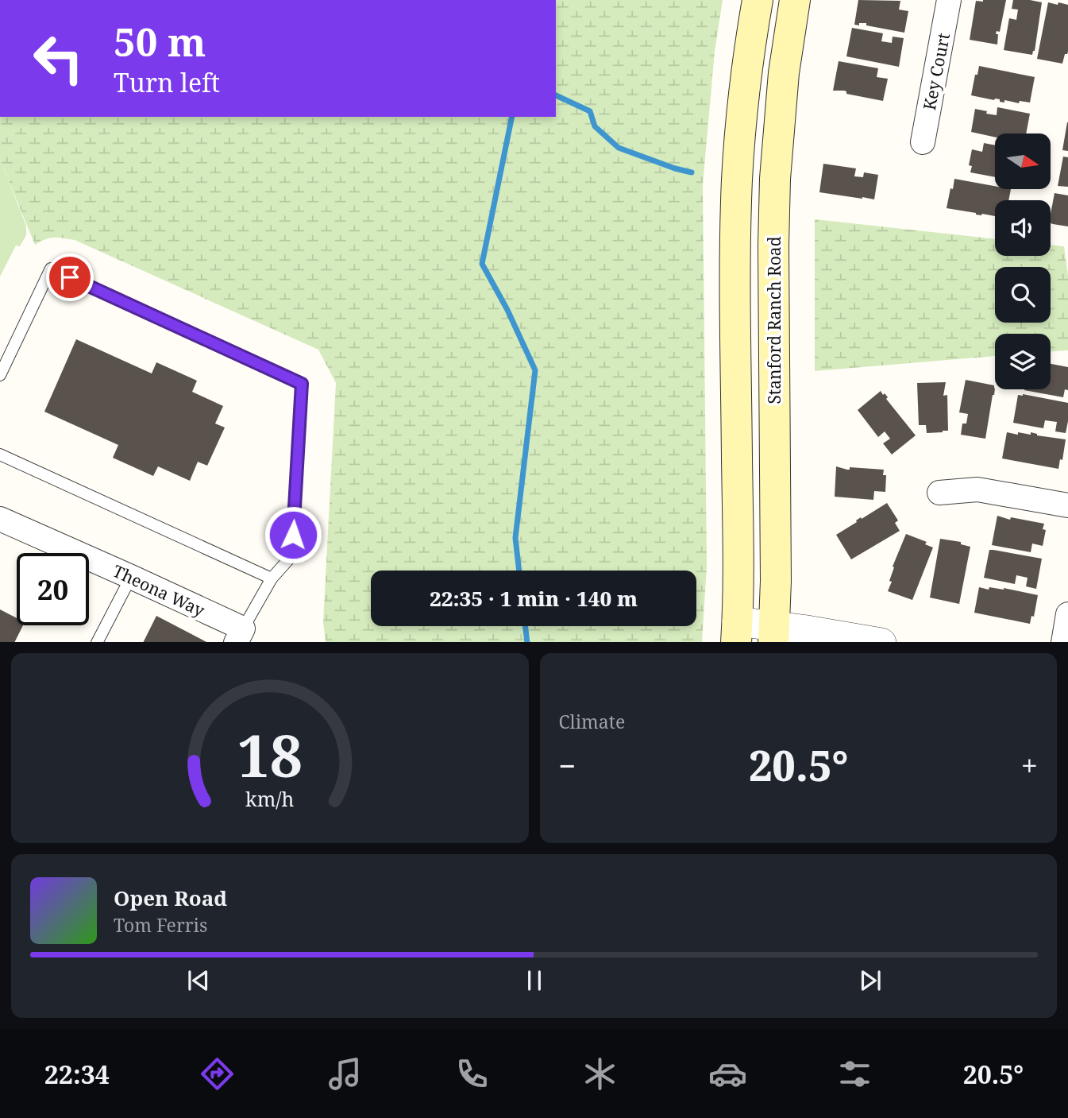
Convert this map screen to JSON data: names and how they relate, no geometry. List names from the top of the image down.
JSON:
{
  "streets": {
    "main road": ["Stanford Ranch Road"],
    "street": ["Key Court", "Theona Way"]
  },
  "north": "right",
  "page": {
    "turn": ["50 m", "Turn left"],
    "limit": "20",
    "trip": "22:35 · 1 min · 140 m",
    "tile": "Climate",
    "heat": ["−", "20.5°", "+"],
    "song": ["Open Road", "Tom Ferris"],
    "tabs": ["22:34", "20.5°"],
    "gauge": ["18", "km/h"]
  }
}
